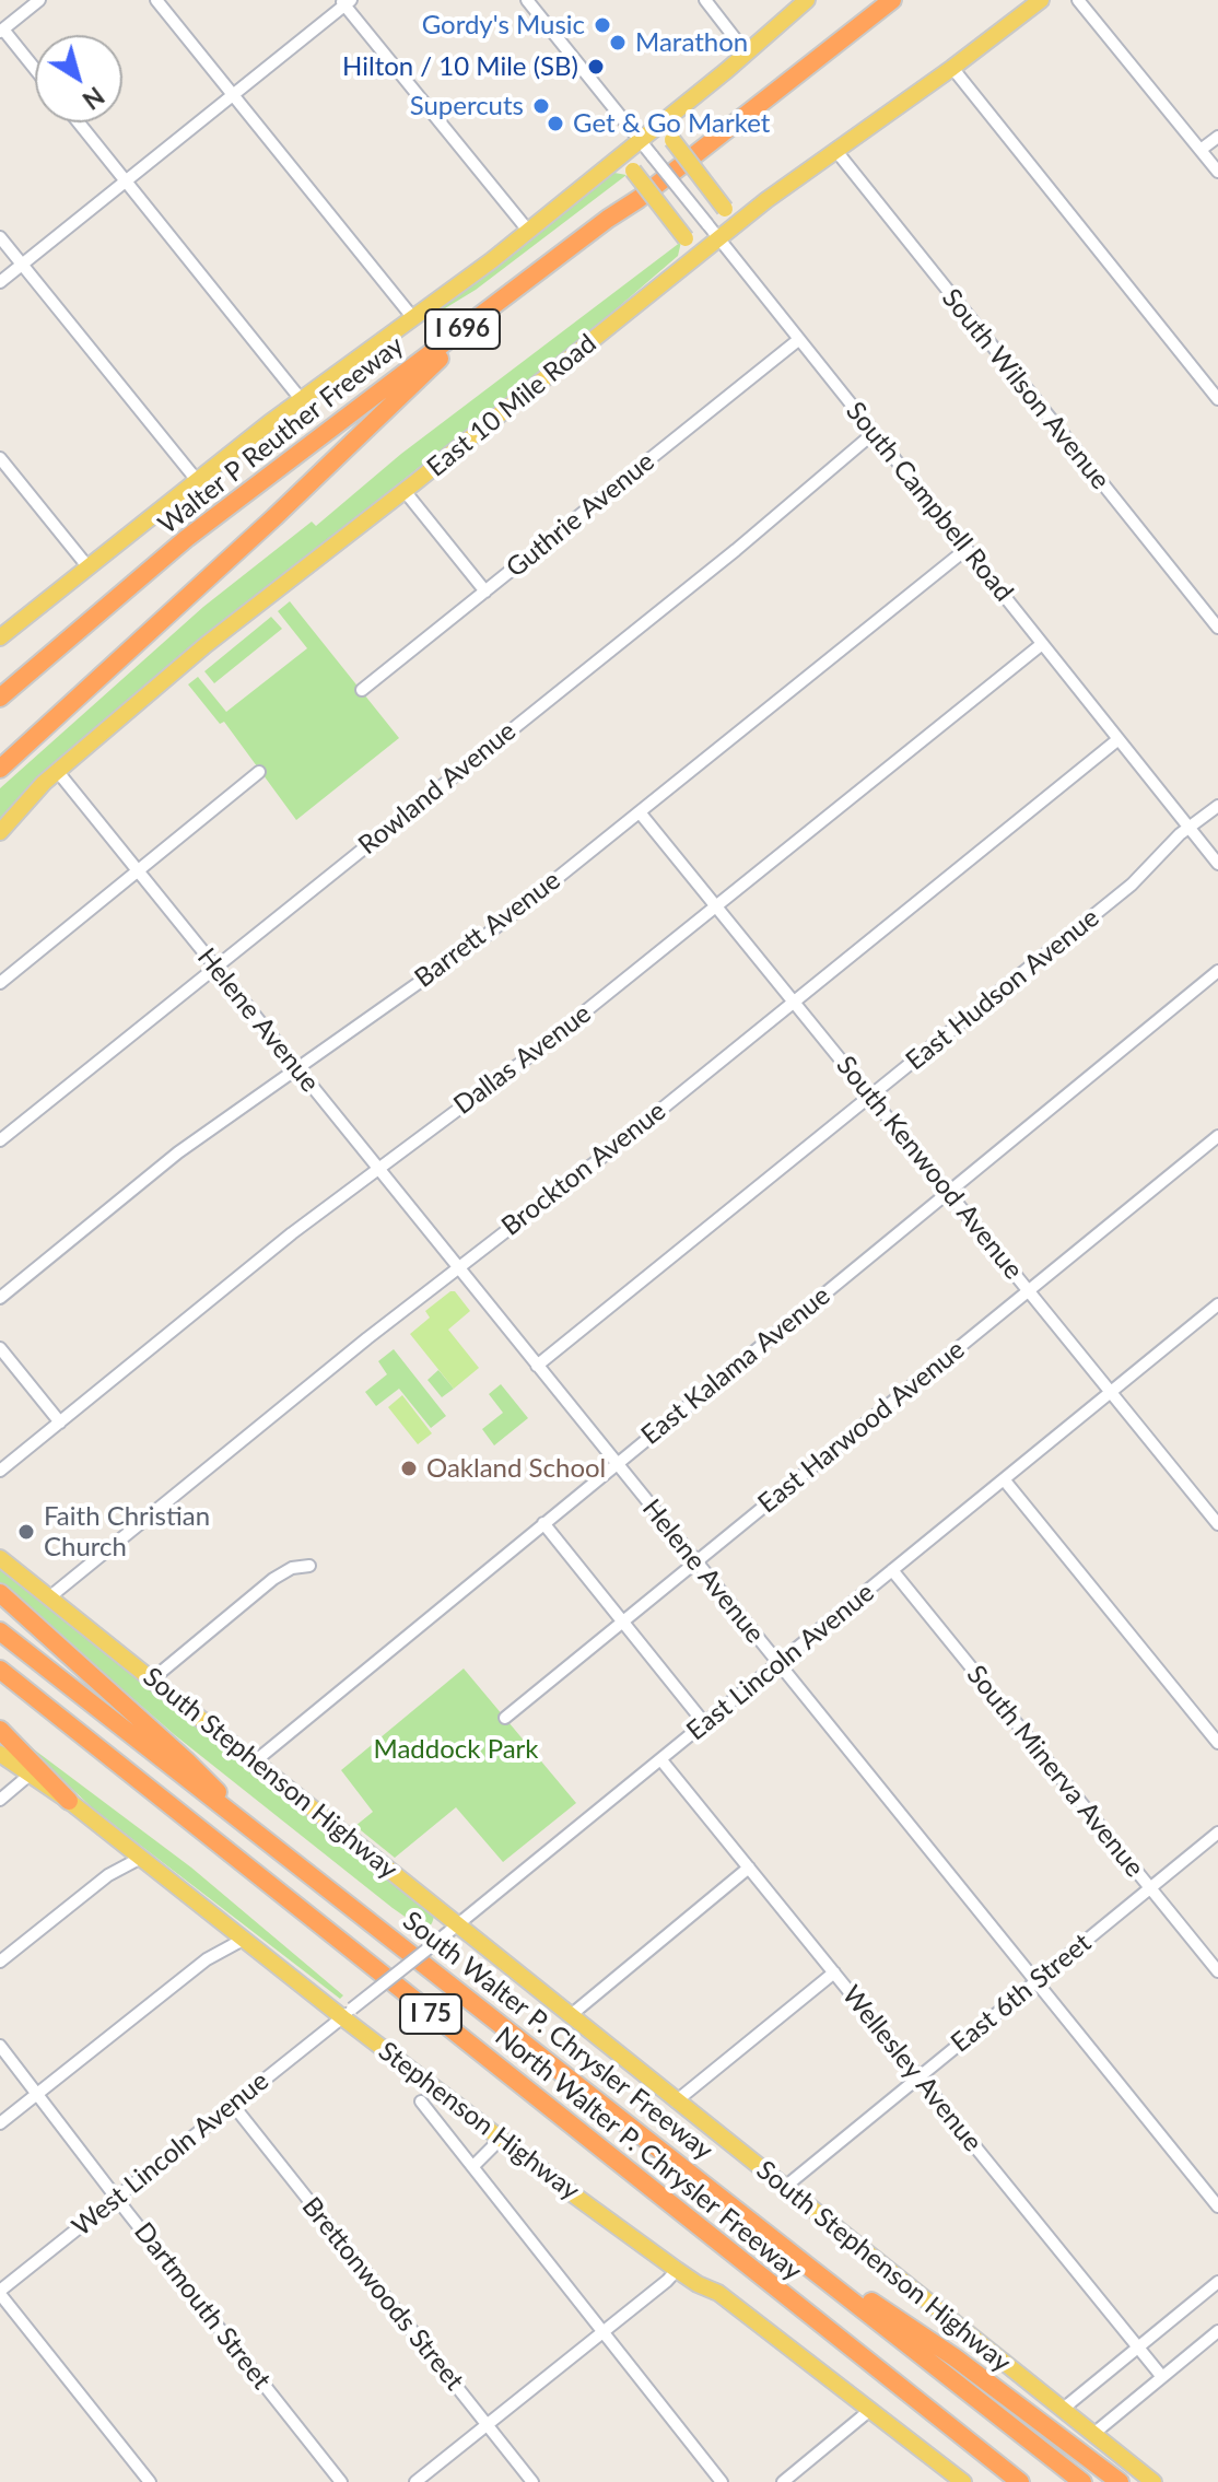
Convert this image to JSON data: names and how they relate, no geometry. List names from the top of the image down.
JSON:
{
  "streets": {
    "highway": [
      "I 696",
      "Walter P Reuther Freeway",
      "I 75",
      "South Walter P. Chrysler Freeway",
      "North Walter P. Chrysler Freeway"
    ],
    "main road": ["East 10 Mile Road", "South Stephenson Highway", "Stephenson Highway"],
    "street": [
      "South Wilson Avenue",
      "South Campbell Road",
      "Guthrie Avenue",
      "Rowland Avenue",
      "Barrett Avenue",
      "East Hudson Avenue",
      "Helene Avenue",
      "Dallas Avenue",
      "South Kenwood Avenue",
      "Brockton Avenue",
      "East Kalama Avenue",
      "East Harwood Avenue",
      "East Lincoln Avenue",
      "South Minerva Avenue",
      "East 6th Street",
      "Wellesley Avenue",
      "West Lincoln Avenue",
      "Brettonwoods Street",
      "Dartmouth Street"
    ]
  },
  "crossings": [
    ["South Wilson Avenue", "East 10 Mile Road"],
    ["East 10 Mile Road", "South Campbell Road"],
    ["East 10 Mile Road", "Helene Avenue"],
    ["South Campbell Road", "Guthrie Avenue"],
    ["South Campbell Road", "Rowland Avenue"],
    ["South Campbell Road", "Barrett Avenue"],
    ["South Campbell Road", "East Hudson Avenue"],
    ["South Campbell Road", "Dallas Avenue"],
    ["South Campbell Road", "Brockton Avenue"],
    ["Rowland Avenue", "Helene Avenue"],
    ["Barrett Avenue", "Helene Avenue"],
    ["Barrett Avenue", "South Kenwood Avenue"],
    ["East Hudson Avenue", "Helene Avenue"],
    ["East Hudson Avenue", "South Kenwood Avenue"],
    ["Helene Avenue", "Dallas Avenue"],
    ["Helene Avenue", "Brockton Avenue"],
    ["Helene Avenue", "East Kalama Avenue"],
    ["Helene Avenue", "East Harwood Avenue"],
    ["Helene Avenue", "East Lincoln Avenue"],
    ["Helene Avenue", "East 6th Street"],
    ["Dallas Avenue", "South Kenwood Avenue"],
    ["South Kenwood Avenue", "Brockton Avenue"],
    ["South Kenwood Avenue", "East Kalama Avenue"],
    ["South Kenwood Avenue", "East Harwood Avenue"],
    ["South Kenwood Avenue", "East Lincoln Avenue"],
    ["Brockton Avenue", "South Stephenson Highway"],
    ["East Kalama Avenue", "South Stephenson Highway"],
    ["East Lincoln Avenue", "South Minerva Avenue"],
    ["East Lincoln Avenue", "South Stephenson Highway"],
    ["East Lincoln Avenue", "Wellesley Avenue"],
    ["East Lincoln Avenue", "Stephenson Highway"],
    ["East Lincoln Avenue", "West Lincoln Avenue"],
    ["South Minerva Avenue", "East 6th Street"],
    ["South Stephenson Highway", "East 6th Street"],
    ["East 6th Street", "Wellesley Avenue"],
    ["Stephenson Highway", "West Lincoln Avenue"],
    ["West Lincoln Avenue", "Brettonwoods Street"],
    ["West Lincoln Avenue", "Dartmouth Street"]
  ],
  "parks": ["Maddock Park"],
  "places": [
    "Gordy's Music",
    "Marathon",
    "Hilton / 10 Mile (SB)",
    "Supercuts",
    "Get & Go Market",
    "Oakland School",
    "Faith Christian Church"
  ],
  "north": "bottom right"
}
